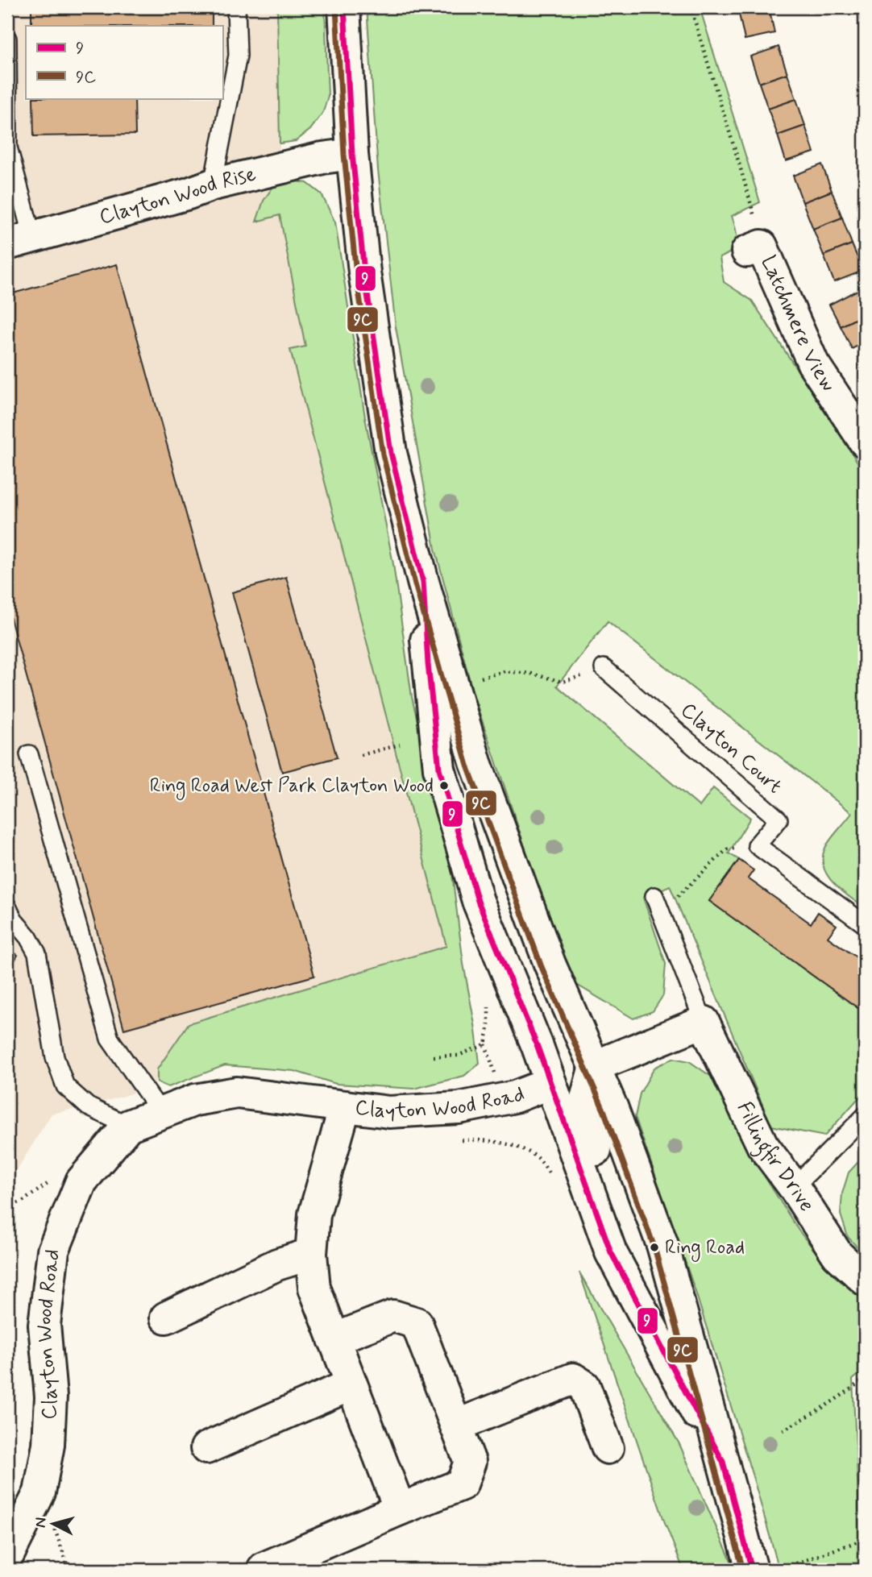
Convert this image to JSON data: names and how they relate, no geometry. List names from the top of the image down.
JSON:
{
  "streets": {
    "main road": [
      "Clayton Wood Rise",
      "Latchmere View",
      "Clayton Wood Road",
      "Fillingfir Drive"
    ],
    "lane": ["Clayton Court"]
  },
  "places": ["Ring Road West Park Clayton Wood", "Ring Road"],
  "lines": ["transit line 9", "transit line 9C"],
  "legend": ["9", "9C"],
  "north": "left"
}
